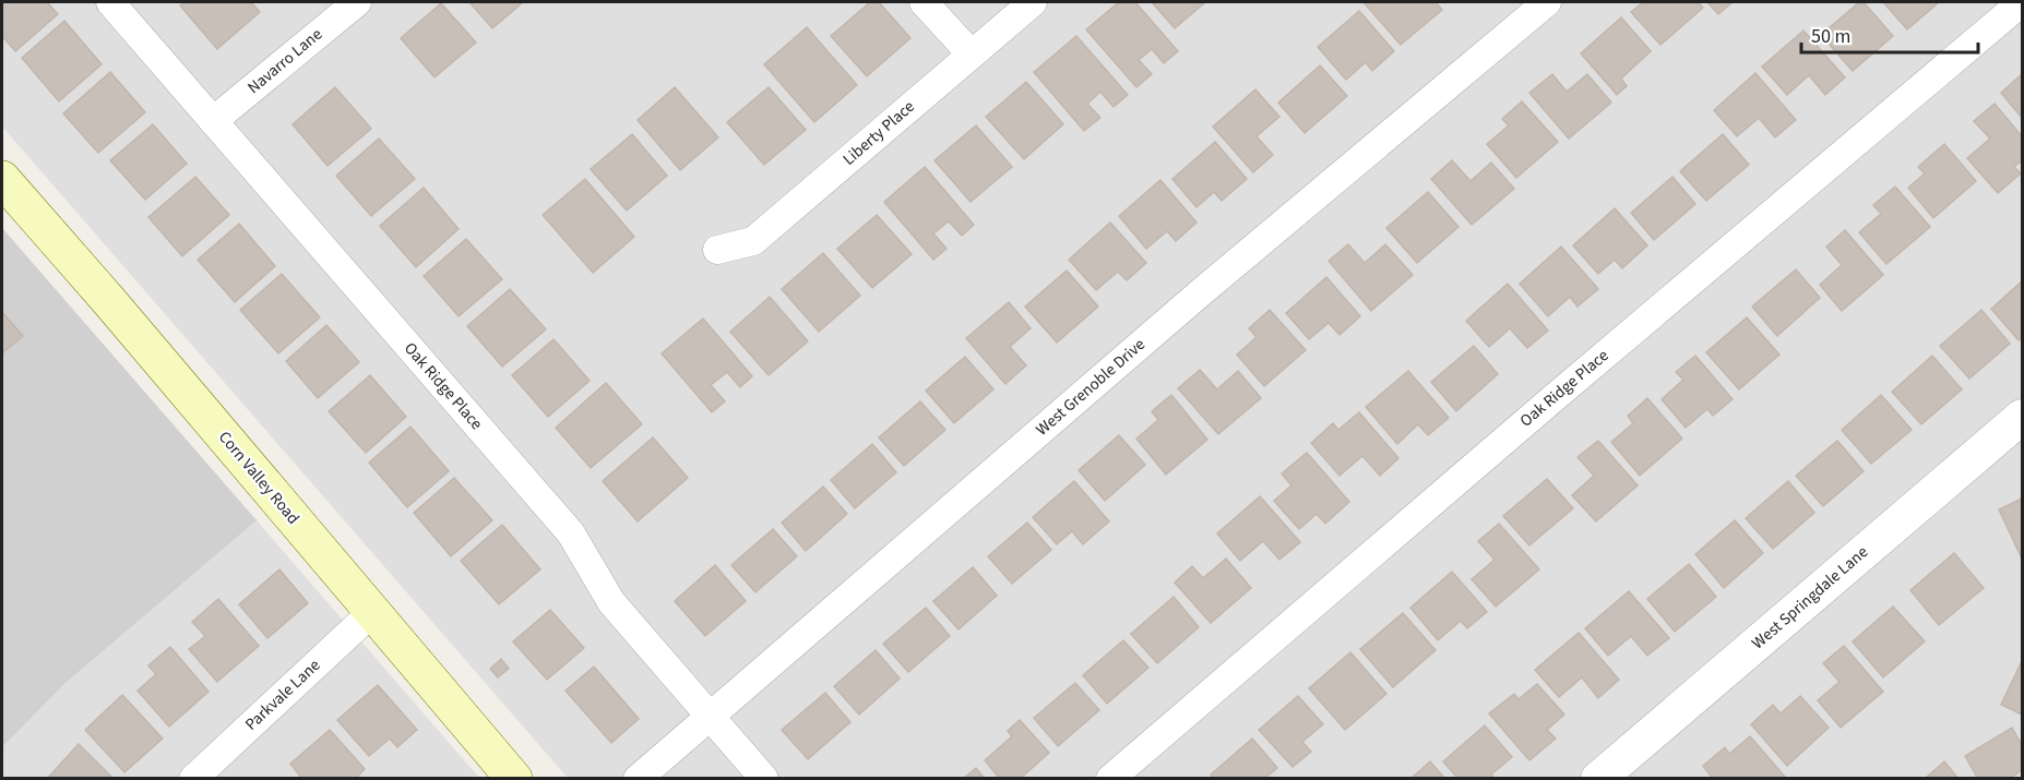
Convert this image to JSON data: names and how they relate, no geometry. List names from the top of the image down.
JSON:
{
  "streets": {
    "main road": ["Corn Valley Road"],
    "street": [
      "Navarro Lane",
      "Liberty Place",
      "Oak Ridge Place",
      "West Grenoble Drive",
      "West Springdale Lane",
      "Parkvale Lane"
    ]
  },
  "crossings": [
    ["Navarro Lane", "Oak Ridge Place"],
    ["Oak Ridge Place", "West Grenoble Drive"],
    ["Corn Valley Road", "Parkvale Lane"]
  ],
  "scale_bar": "50 m"
}
